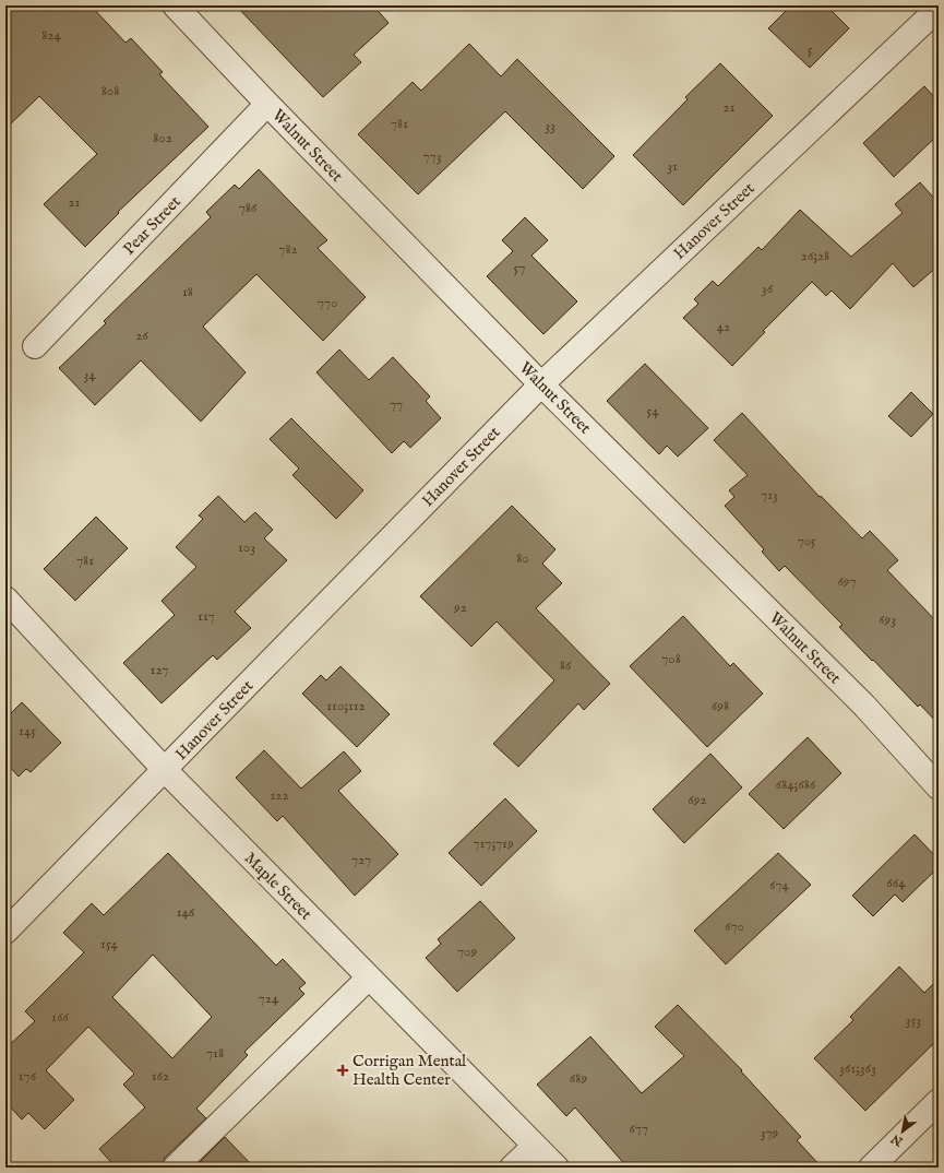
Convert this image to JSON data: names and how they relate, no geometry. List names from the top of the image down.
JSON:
{
  "streets": {
    "street": [
      "Walnut Street",
      "Hanover Street",
      "Pear Street",
      "Maple Street"
    ]
  },
  "crossings": [
    ["Walnut Street", "Hanover Street"],
    ["Walnut Street", "Pear Street"],
    ["Hanover Street", "Maple Street"]
  ],
  "places": {
    "health": ["Corrigan Mental Health Center"]
  },
  "house_numbers": [
    "824",
    "5",
    "808",
    "21",
    "781",
    "33",
    "802",
    "773",
    "31",
    "21",
    "786",
    "782",
    "26;28",
    "57",
    "36",
    "18",
    "770",
    "42",
    "26",
    "34",
    "77",
    "54",
    "713",
    "705",
    "103",
    "80",
    "781",
    "697",
    "92",
    "117",
    "693",
    "708",
    "86",
    "127",
    "110;112",
    "698",
    "145",
    "684;686",
    "122",
    "692",
    "717;719",
    "727",
    "664",
    "674",
    "146",
    "670",
    "154",
    "709",
    "724",
    "166",
    "353",
    "718",
    "361;363",
    "176",
    "162",
    "689",
    "677",
    "379"
  ],
  "north": "bottom left"
}
